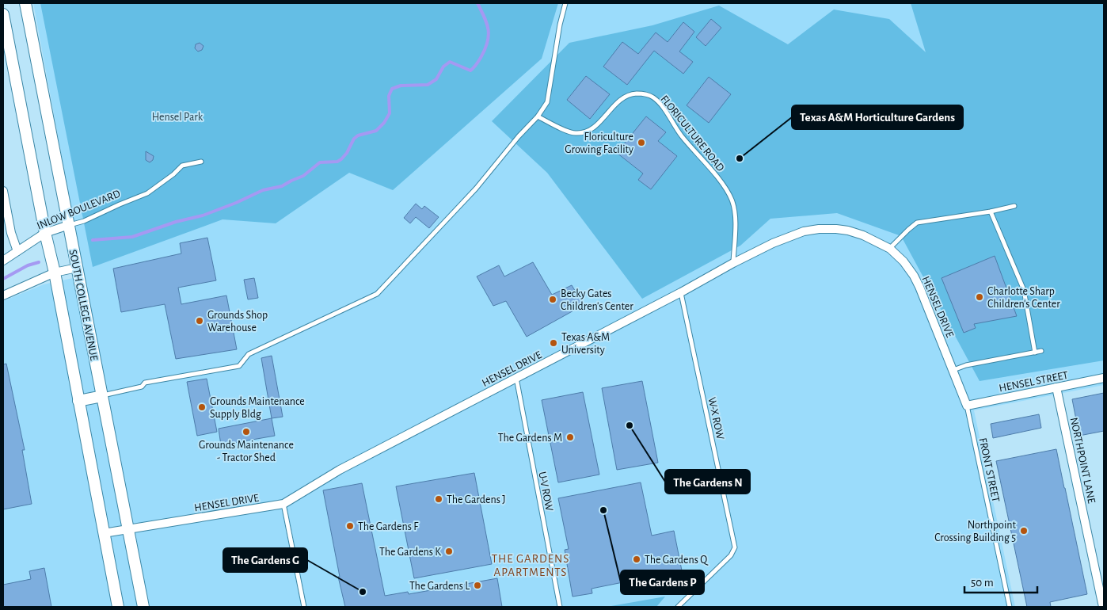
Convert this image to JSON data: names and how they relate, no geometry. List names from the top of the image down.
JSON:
{
  "streets": {
    "main road": ["SOUTH COLLEGE AVENUE"],
    "street": [
      "INLOW BOULEVARD",
      "HENSEL DRIVE",
      "HENSEL STREET",
      "NORTHPOINT LANE"
    ],
    "lane": [
      "FLORICULTURE ROAD",
      "W-X ROW",
      "FRONT STREET",
      "U-V ROW"
    ]
  },
  "crossings": [
    ["FLORICULTURE ROAD", "HENSEL DRIVE"],
    ["INLOW BOULEVARD", "SOUTH COLLEGE AVENUE"],
    ["SOUTH COLLEGE AVENUE", "HENSEL DRIVE"],
    ["HENSEL DRIVE", "HENSEL STREET"],
    ["HENSEL DRIVE", "W-X ROW"],
    ["HENSEL DRIVE", "FRONT STREET"],
    ["HENSEL DRIVE", "U-V ROW"],
    ["HENSEL STREET", "NORTHPOINT LANE"],
    ["HENSEL STREET", "FRONT STREET"]
  ],
  "districts": ["THE GARDENS APARTMENTS"],
  "parks": ["Hensel Park"],
  "places": [
    "Floriculture Growing Facility",
    "Texas A&M Horticulture Gardens",
    "Charlotte Sharp Children's Center",
    "Becky Gates Children's Center",
    "Grounds Shop Warehouse",
    "Texas A&M University",
    "Grounds Maintenance Supply Bldg",
    "The Gardens N",
    "Grounds Maintenance - Tractor Shed",
    "The Gardens M",
    "The Gardens J",
    "The Gardens P",
    "The Gardens F",
    "Northpoint Crossing Building 5",
    "The Gardens K",
    "The Gardens Q",
    "The Gardens L",
    "The Gardens G"
  ],
  "scale_bar": "50 m"
}
